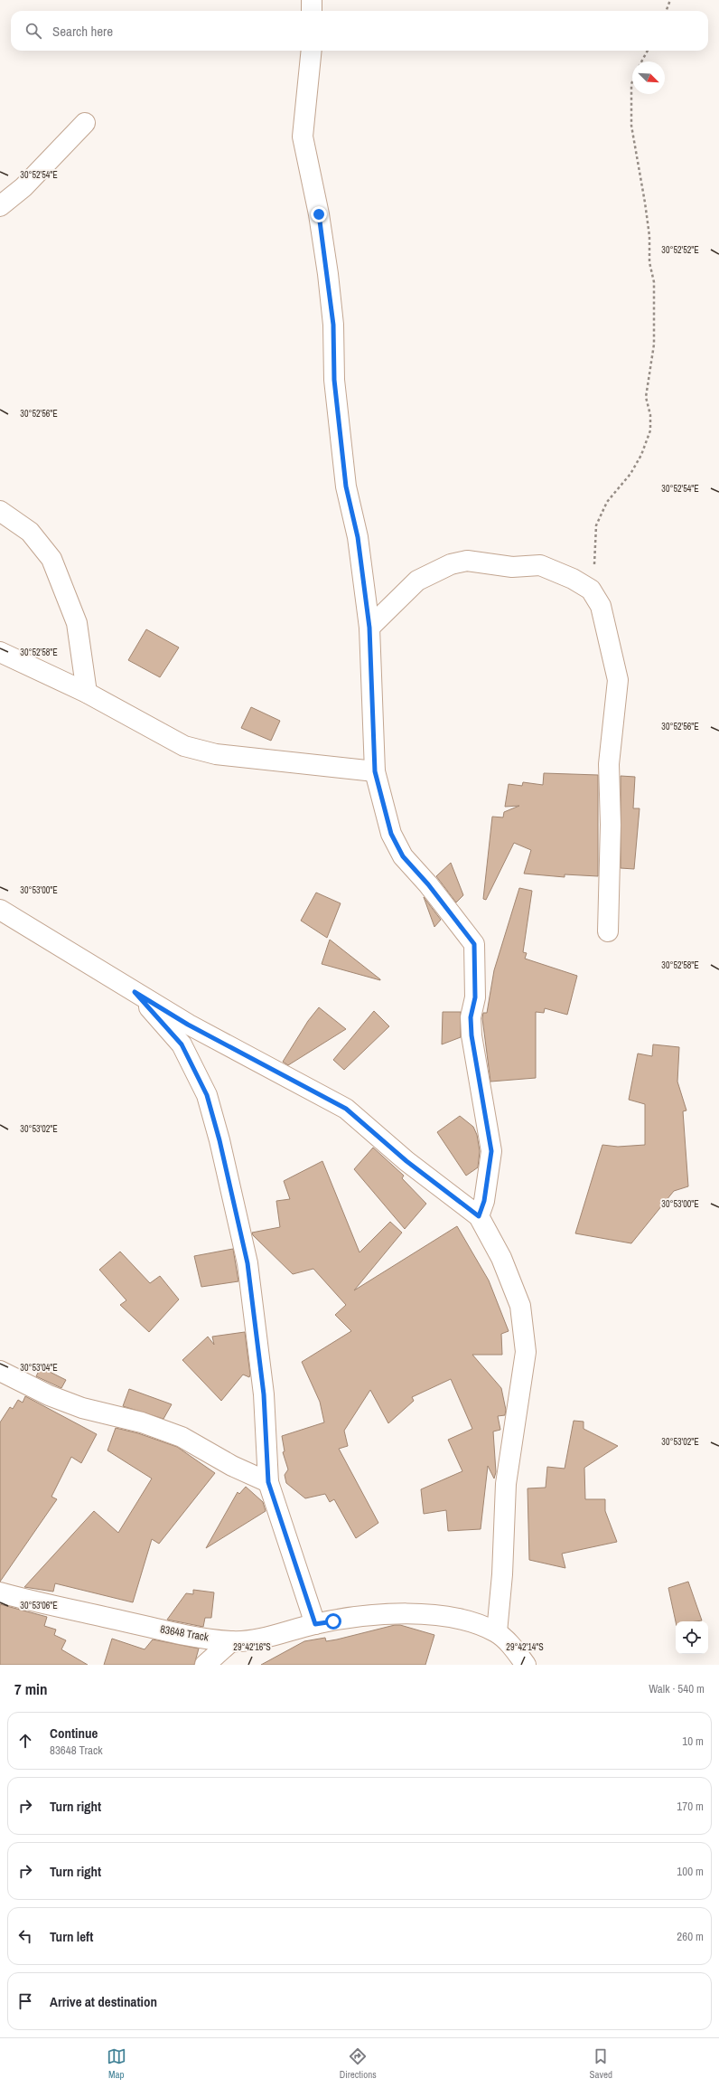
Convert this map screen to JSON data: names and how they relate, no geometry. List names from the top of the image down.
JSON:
{
  "streets": {
    "street": ["83648 Track"]
  },
  "north": "bottom right",
  "page": {
    "search": "Search here",
    "heading": ["7 min", "Walk · 540 m"],
    "list": [
      ["Continue", "83648 Track", "10 m"],
      ["Turn right", "170 m"],
      ["Turn right", "100 m"],
      ["Turn left", "260 m"],
      "Arrive at destination"
    ],
    "nav": ["Map", "Directions", "Saved"]
  },
  "coordinates": [
    "30°52'54\"E",
    "30°52'52\"E",
    "30°52'56\"E",
    "30°52'58\"E",
    "30°53'00\"E",
    "30°53'02\"E",
    "30°53'04\"E",
    "30°53'06\"E",
    "29°42'16\"S",
    "29°42'14\"S"
  ]
}
